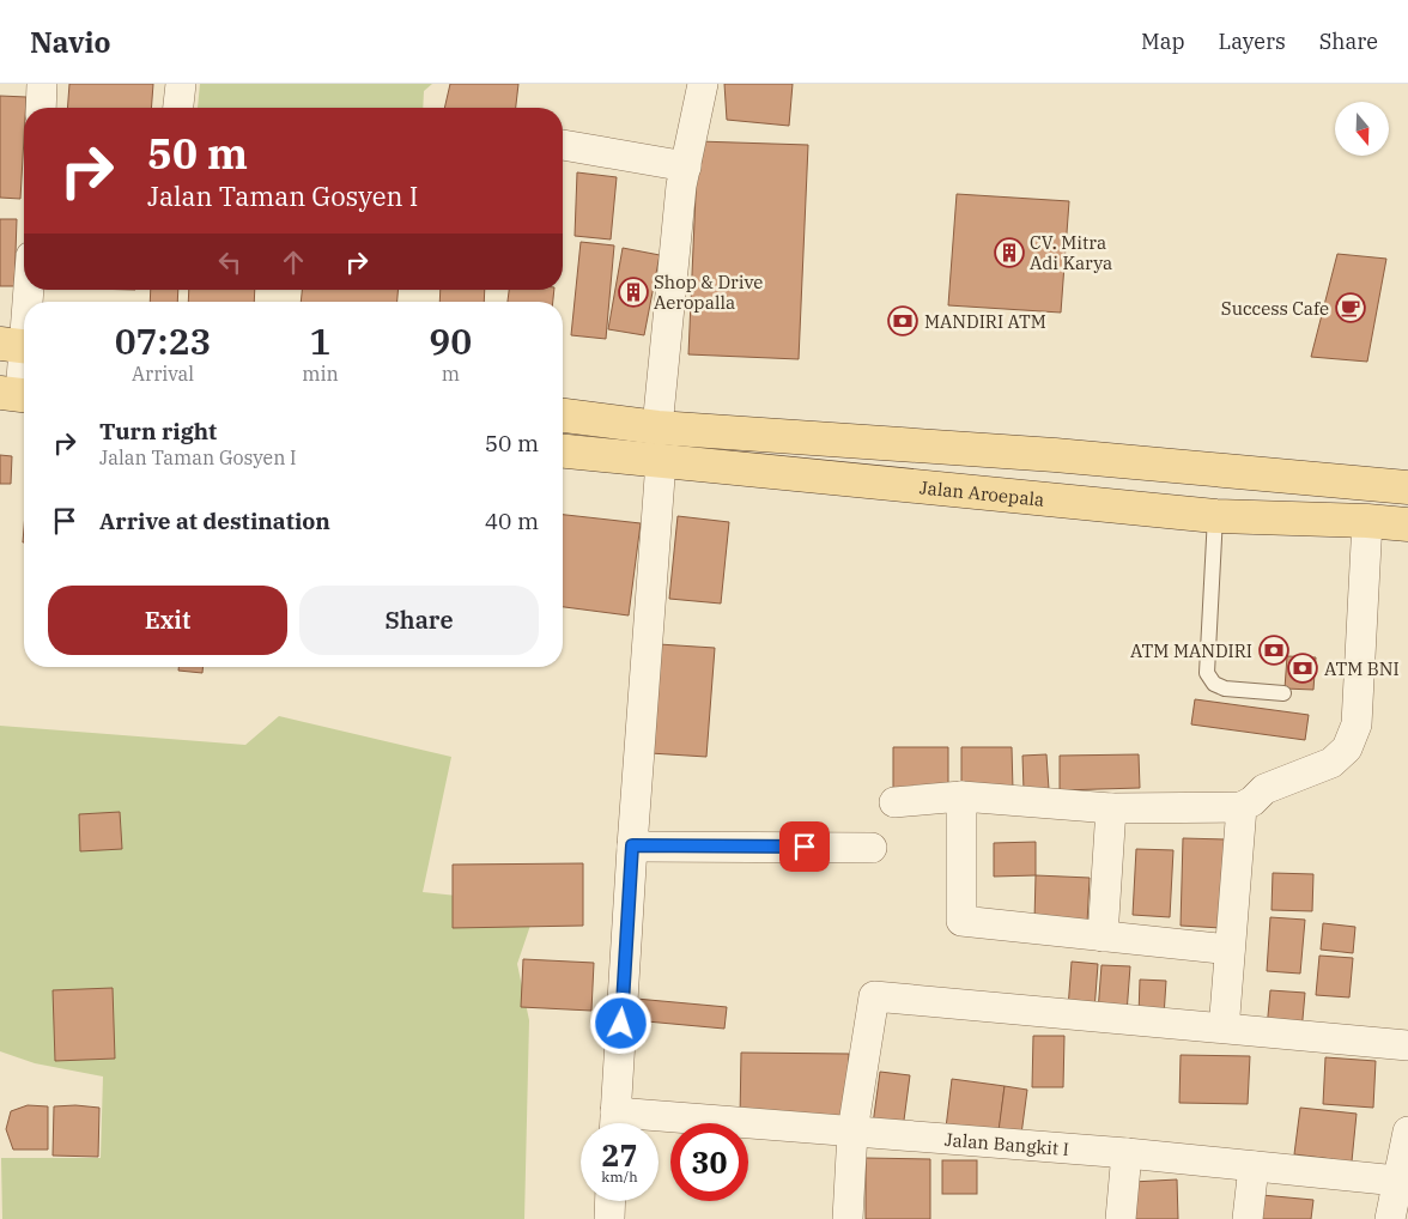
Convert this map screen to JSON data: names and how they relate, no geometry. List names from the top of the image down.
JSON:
{
  "streets": {
    "main road": ["Jalan Aroepala"],
    "street": ["Jalan Bangkit I"]
  },
  "places": {
    "building": ["CV. Mitra Adi Karya", "Shop & Drive Aeropalla"],
    "cafe": ["Success Cafe"],
    "bank": ["MANDIRI ATM", "ATM MANDIRI", "ATM BNI"]
  },
  "north": "bottom",
  "page": {
    "header": "Navio",
    "nav": ["Map", "Layers", "Share"],
    "turn": ["50 m", "Jalan Taman Gosyen I"],
    "eta": [
      "07:23",
      "Arrival",
      "1",
      "min",
      "90",
      "m"
    ],
    "list": [
      {
        "name": "Turn right",
        "note": "Jalan Taman Gosyen I",
        "value": "50 m"
      },
      {
        "name": "Arrive at destination",
        "value": "40 m"
      }
    ],
    "buttons": ["Exit", "Share"],
    "speed": "27 km/h",
    "limit": "30"
  }
}
